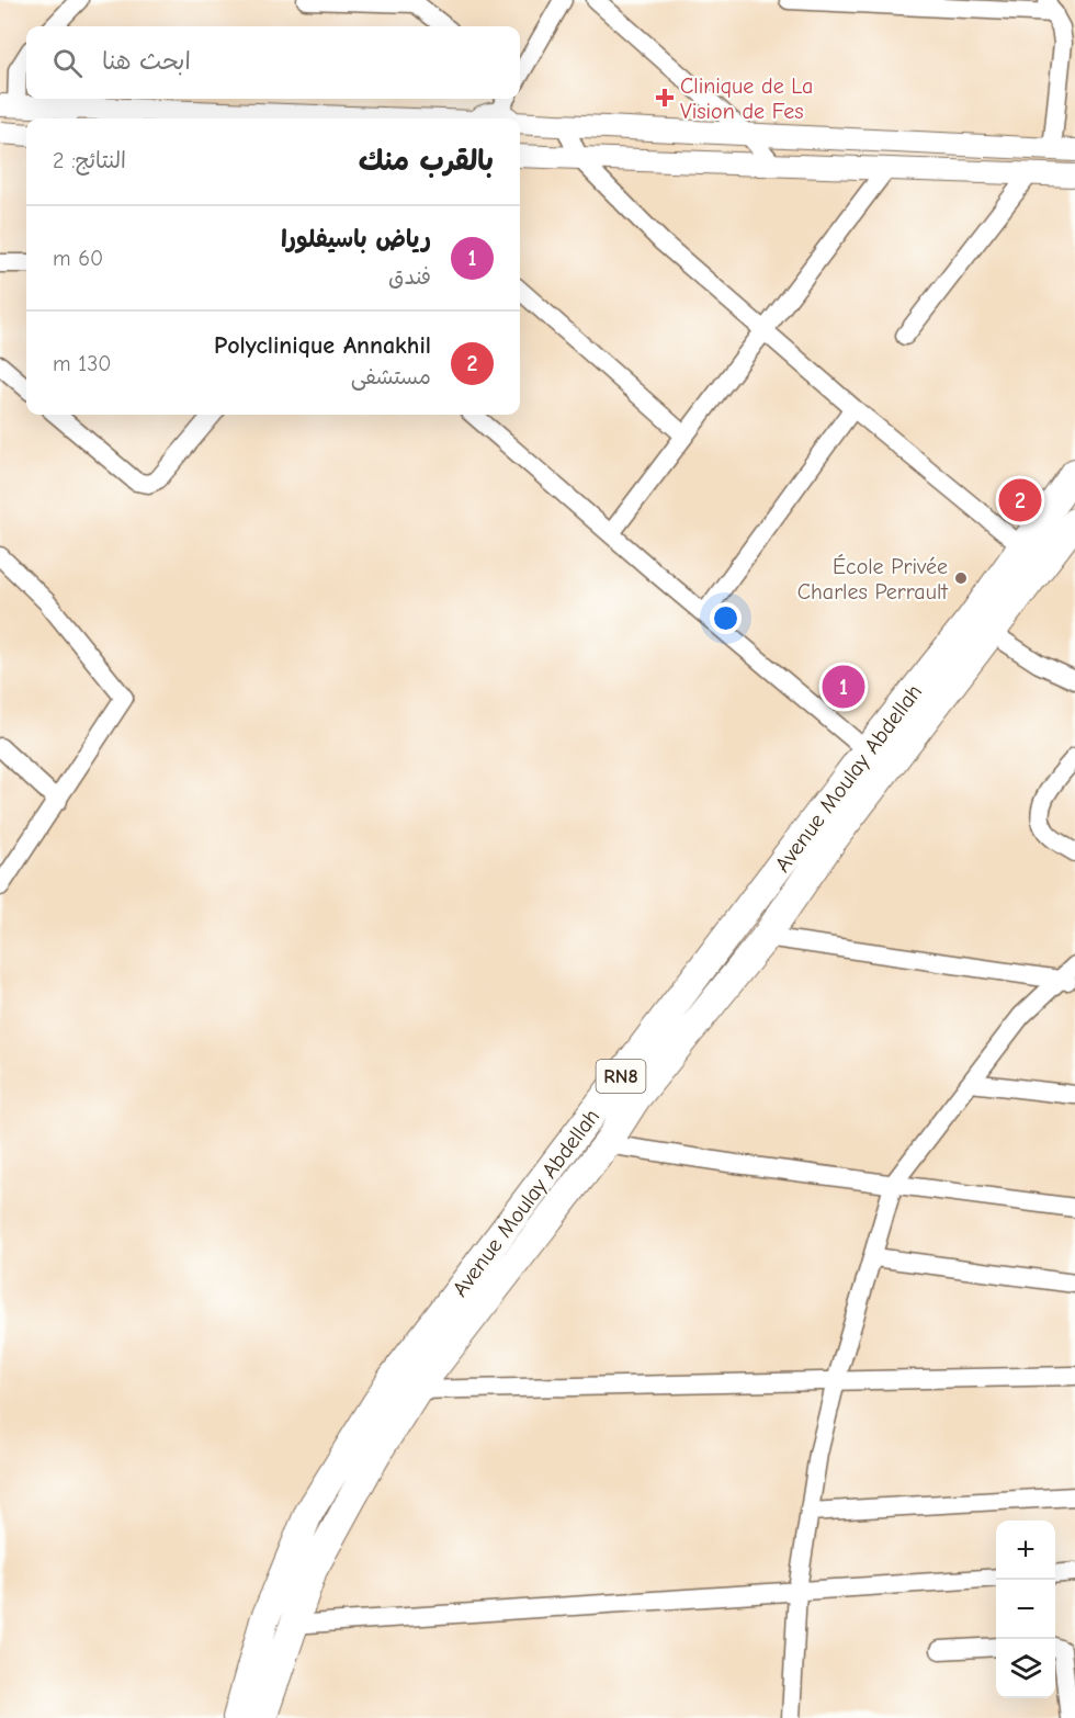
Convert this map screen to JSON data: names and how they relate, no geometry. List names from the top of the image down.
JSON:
{
  "streets": {
    "main road": ["Avenue Moulay Abdellah", "RN8"]
  },
  "places": {
    "health": ["Clinique de La Vision de Fes"],
    "other": ["École Privée Charles Perrault"]
  },
  "page": {
    "search": "ابحث هنا",
    "heading": ["بالقرب منك", "النتائج: 2"],
    "list": [
      {
        "mark": "1",
        "name": "رياض باسيفلورا",
        "note": "فندق",
        "value": "60 m"
      },
      {
        "mark": "2",
        "name": "Polyclinique Annakhil",
        "note": "مستشفى",
        "value": "130 m"
      }
    ],
    "pins": ["2", "1"],
    "map_buttons": ["+", "−"]
  }
}
